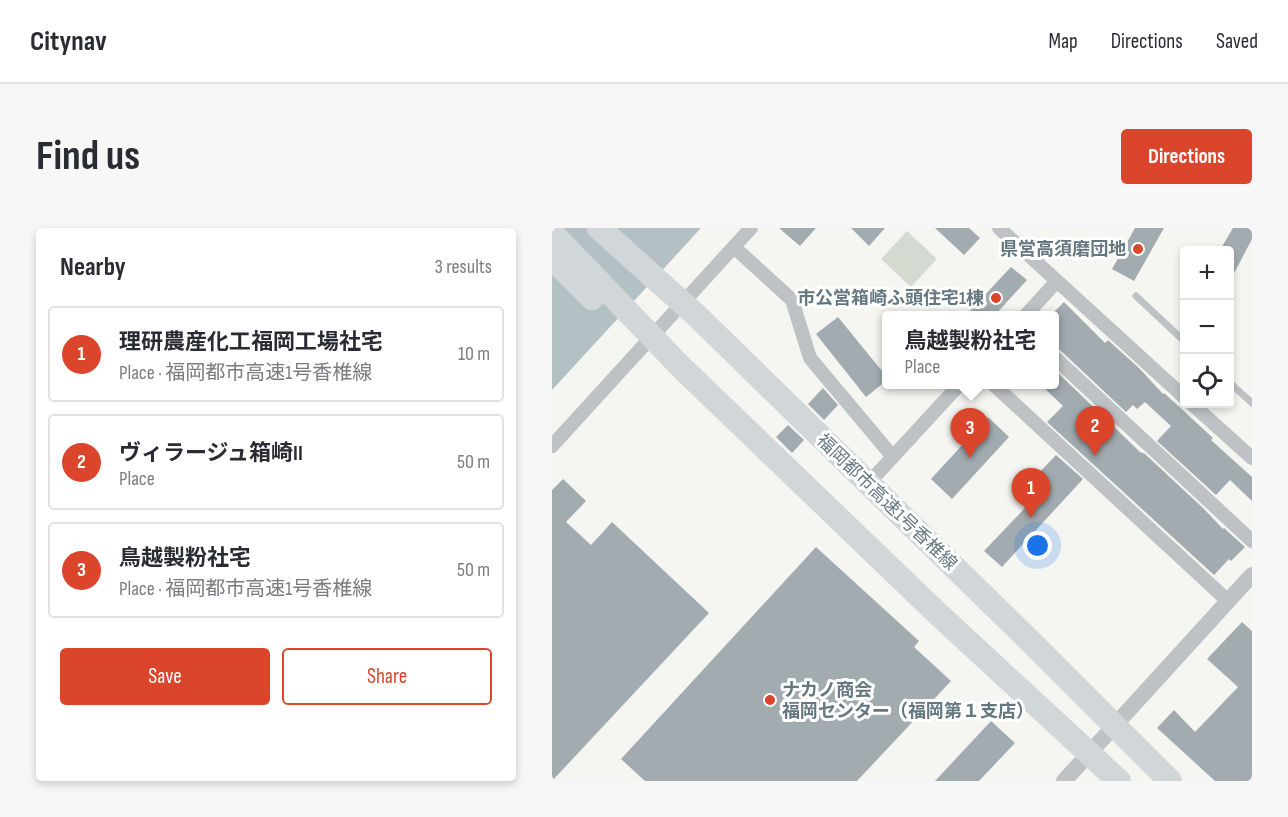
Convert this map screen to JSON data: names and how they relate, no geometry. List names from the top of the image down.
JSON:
{
  "streets": {
    "highway": ["福岡都市高速1号香椎線"]
  },
  "places": ["県営高須磨団地", "市公営箱崎ふ頭住宅1棟", "ナカノ商会 福岡センター（福岡第１支店）"],
  "page": {
    "header": "Citynav",
    "nav": ["Map", "Directions", "Saved"],
    "buttons": [
      "Directions",
      ["Save", "Share"]
    ],
    "title": "Find us",
    "heading": ["Nearby", "3 results"],
    "map_buttons": ["+", "−"],
    "list": [
      {
        "mark": "1",
        "name": "理研農産化工福岡工場社宅",
        "note": "Place · 福岡都市高速1号香椎線",
        "value": "10 m"
      },
      {
        "mark": "2",
        "name": "ヴィラージュ箱崎II",
        "note": "Place",
        "value": "50 m"
      },
      {
        "mark": "3",
        "name": "鳥越製粉社宅",
        "note": "Place · 福岡都市高速1号香椎線",
        "value": "50 m"
      }
    ],
    "popup": ["鳥越製粉社宅", "Place"],
    "pins": ["2", "3", "1"]
  }
}
